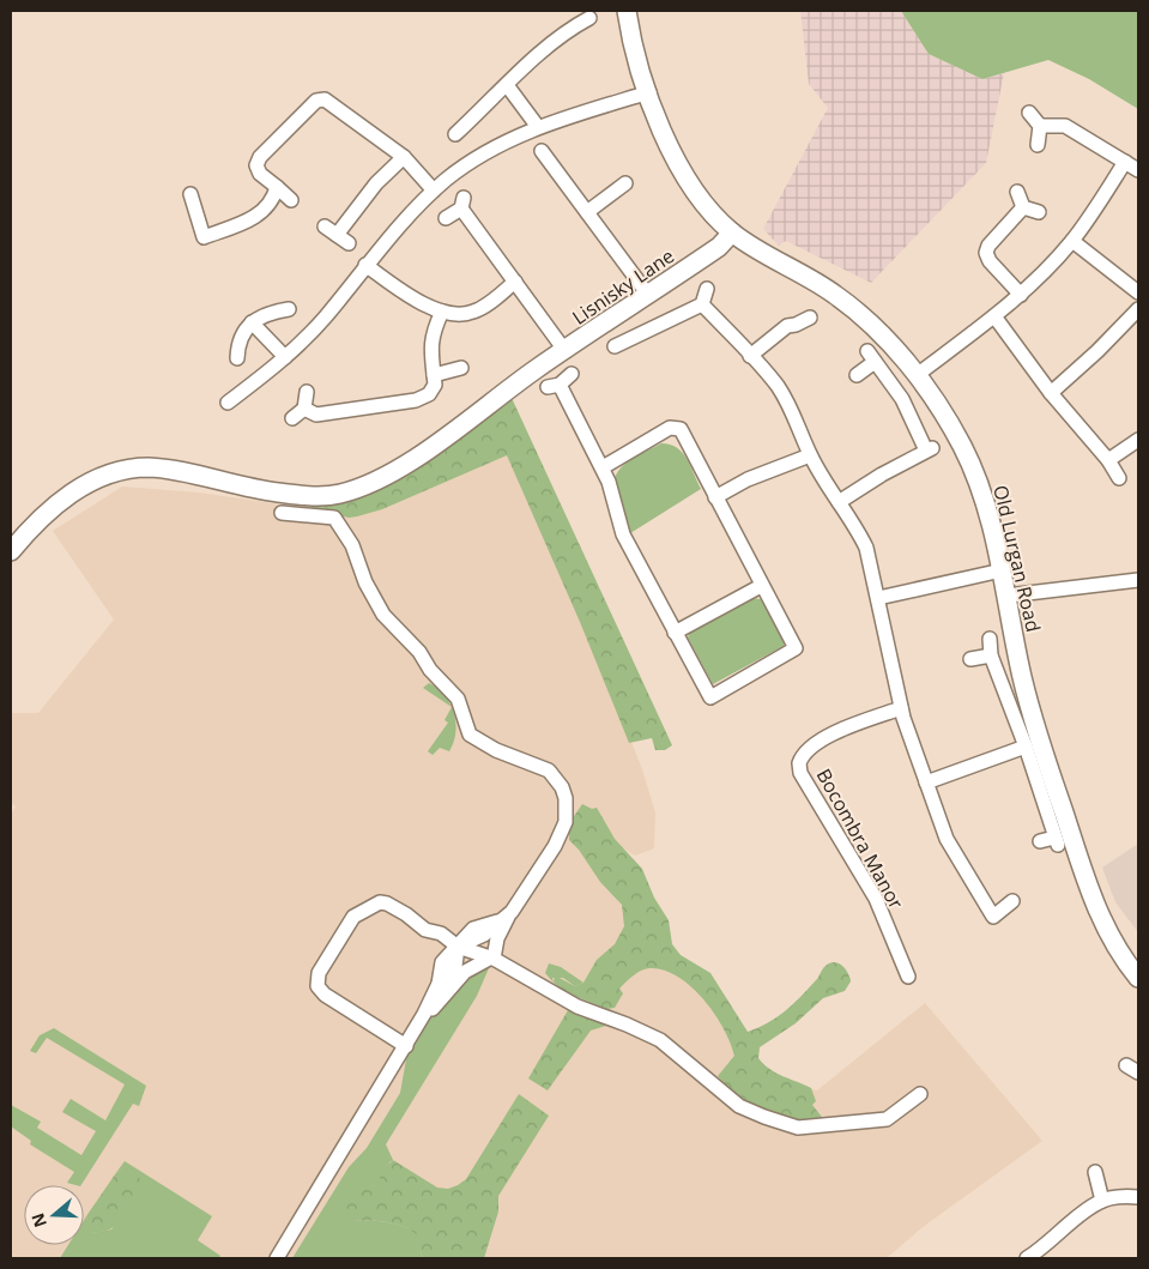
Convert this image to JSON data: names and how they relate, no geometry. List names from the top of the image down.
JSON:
{
  "streets": {
    "street": ["Lisnisky Lane", "Old Lurgan Road", "Bocombra Manor"]
  },
  "crossings": [
    ["Lisnisky Lane", "Old Lurgan Road"]
  ],
  "north": "left"
}
